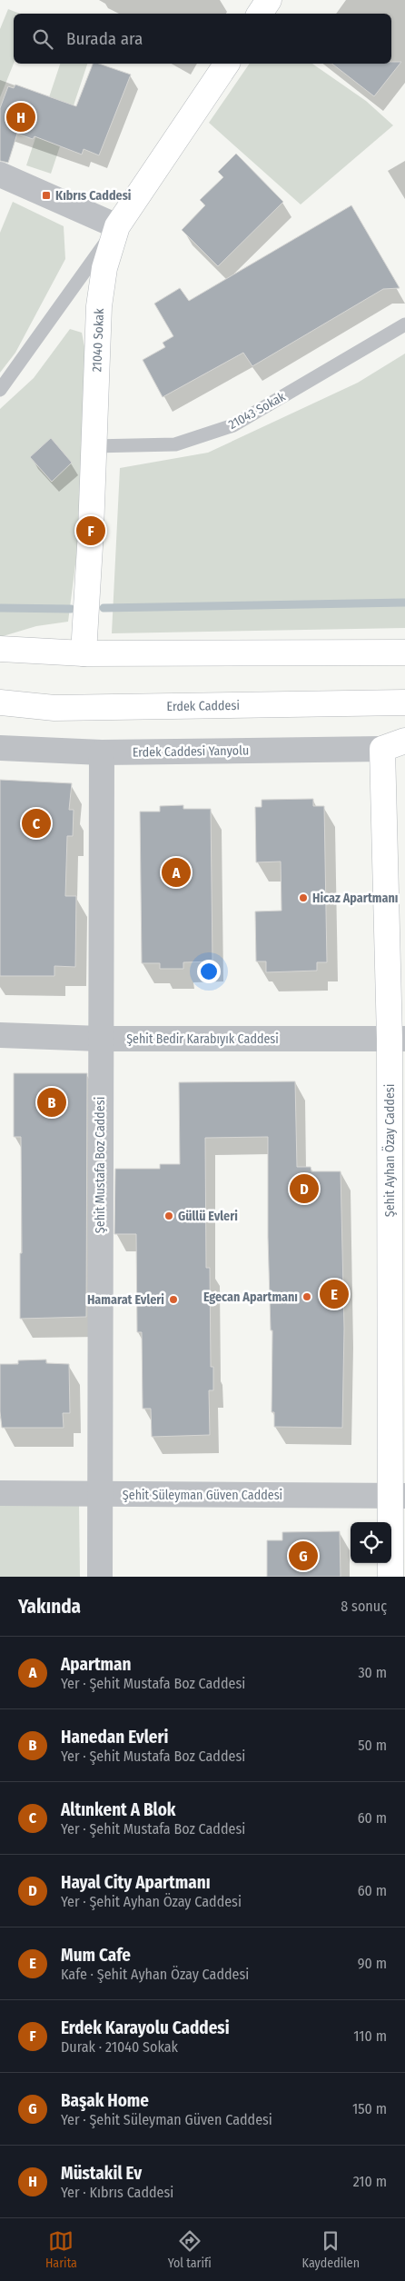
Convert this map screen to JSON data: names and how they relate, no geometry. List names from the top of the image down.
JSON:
{
  "streets": {
    "main road": ["21040 Sokak", "Erdek Caddesi", "Şehit Ayhan Özay Caddesi"],
    "street": [
      "Erdek Caddesi Yanyolu",
      "Şehit Bedir Karabıyık Caddesi",
      "Şehit Mustafa Boz Caddesi",
      "Şehit Süleyman Güven Caddesi"
    ],
    "lane": ["21043 Sokak"]
  },
  "crossings": [
    ["21040 Sokak", "21043 Sokak"],
    ["Erdek Caddesi Yanyolu", "Şehit Ayhan Özay Caddesi"],
    ["Erdek Caddesi Yanyolu", "Şehit Mustafa Boz Caddesi"],
    ["Şehit Bedir Karabıyık Caddesi", "Şehit Ayhan Özay Caddesi"],
    ["Şehit Bedir Karabıyık Caddesi", "Şehit Mustafa Boz Caddesi"],
    ["Şehit Ayhan Özay Caddesi", "Şehit Süleyman Güven Caddesi"],
    ["Şehit Mustafa Boz Caddesi", "Şehit Süleyman Güven Caddesi"]
  ],
  "places": {
    "transit": ["Kıbrıs Caddesi"],
    "other": [
      "Hicaz Apartmanı",
      "Güllü Evleri",
      "Egecan Apartmanı",
      "Hamarat Evleri"
    ]
  },
  "page": {
    "search": "Burada ara",
    "pins": [
      "H",
      "F",
      "C",
      "A",
      "B",
      "D",
      "E",
      "G"
    ],
    "heading": ["Yakında", "8 sonuç"],
    "list": [
      {
        "mark": "A",
        "name": "Apartman",
        "note": "Yer · Şehit Mustafa Boz Caddesi",
        "value": "30 m"
      },
      {
        "mark": "B",
        "name": "Hanedan Evleri",
        "note": "Yer · Şehit Mustafa Boz Caddesi",
        "value": "50 m"
      },
      {
        "mark": "C",
        "name": "Altınkent A Blok",
        "note": "Yer · Şehit Mustafa Boz Caddesi",
        "value": "60 m"
      },
      {
        "mark": "D",
        "name": "Hayal City Apartmanı",
        "note": "Yer · Şehit Ayhan Özay Caddesi",
        "value": "60 m"
      },
      {
        "mark": "E",
        "name": "Mum Cafe",
        "note": "Kafe · Şehit Ayhan Özay Caddesi",
        "value": "90 m"
      },
      {
        "mark": "F",
        "name": "Erdek Karayolu Caddesi",
        "note": "Durak · 21040 Sokak",
        "value": "110 m"
      },
      {
        "mark": "G",
        "name": "Başak Home",
        "note": "Yer · Şehit Süleyman Güven Caddesi",
        "value": "150 m"
      },
      {
        "mark": "H",
        "name": "Müstakil Ev",
        "note": "Yer · Kıbrıs Caddesi",
        "value": "210 m"
      }
    ],
    "nav": ["Harita", "Yol tarifi", "Kaydedilen"]
  }
}
